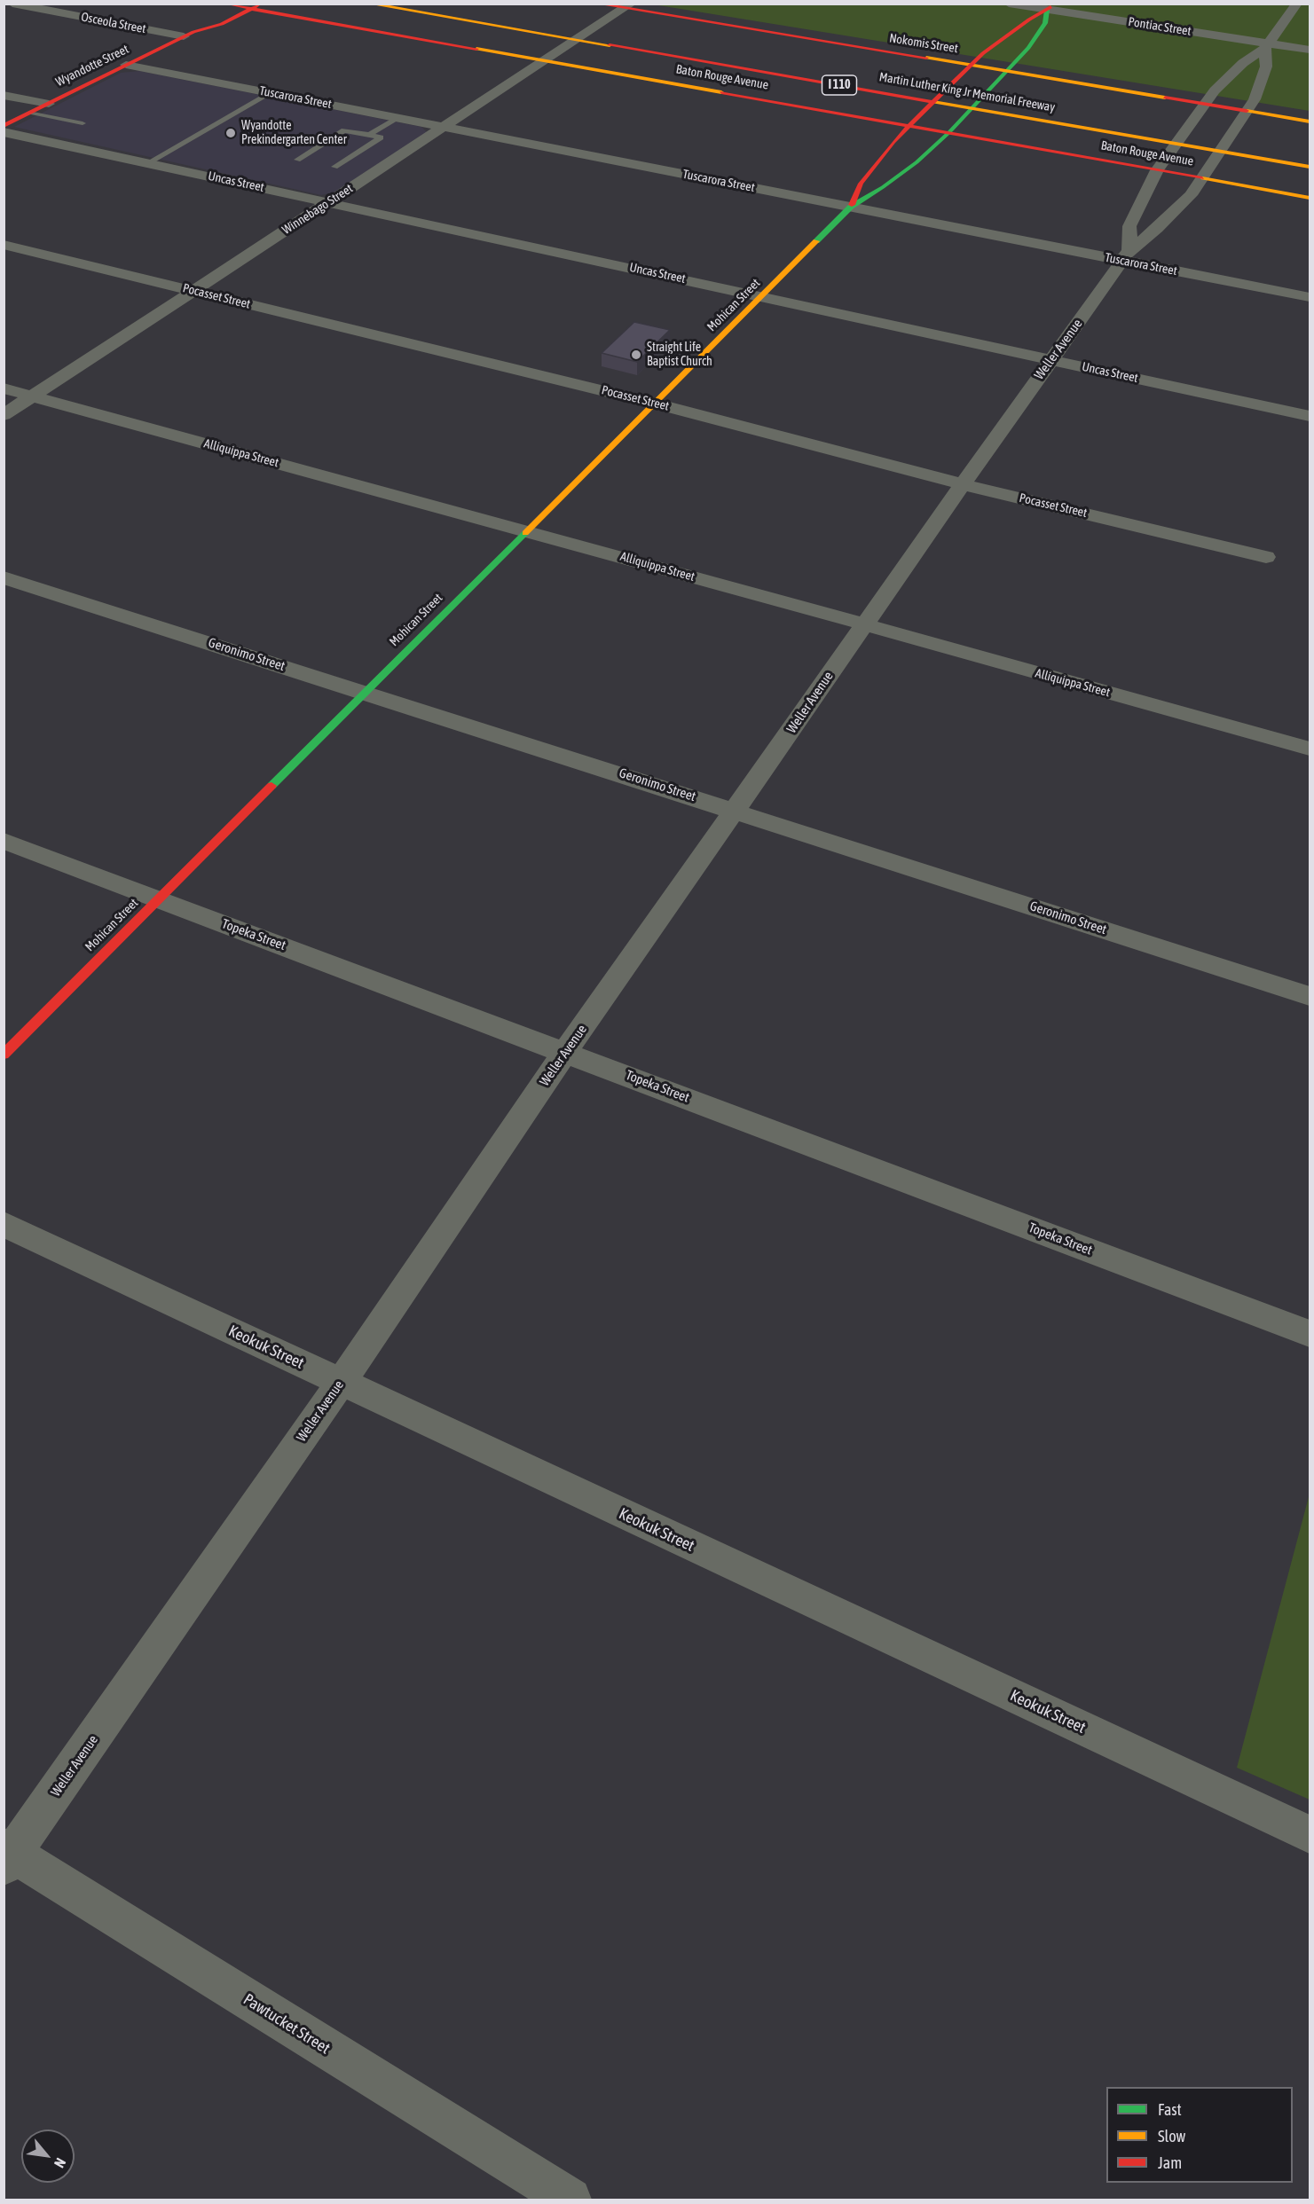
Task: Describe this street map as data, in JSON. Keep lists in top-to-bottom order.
{
  "streets": {
    "main road": [
      "Nokomis Street",
      "Wyandotte Street",
      "Baton Rouge Avenue",
      "I 110",
      "Martin Luther King Jr Memorial Freeway",
      "Mohican Street"
    ],
    "street": [
      "Osceola Street",
      "Pontiac Street",
      "Tuscarora Street",
      "Uncas Street",
      "Winnebago Street",
      "Pocasset Street",
      "Weller Avenue",
      "Alliquippa Street",
      "Geronimo Street",
      "Topeka Street",
      "Keokuk Street",
      "Pawtucket Street"
    ]
  },
  "crossings": [
    ["Osceola Street", "Wyandotte Street"],
    ["Pontiac Street", "Mohican Street"],
    ["Pontiac Street", "Weller Avenue"],
    ["Nokomis Street", "Winnebago Street"],
    ["Nokomis Street", "Mohican Street"],
    ["Nokomis Street", "Weller Avenue"],
    ["Wyandotte Street", "Baton Rouge Avenue"],
    ["Wyandotte Street", "Tuscarora Street"],
    ["Baton Rouge Avenue", "Winnebago Street"],
    ["Baton Rouge Avenue", "Mohican Street"],
    ["Baton Rouge Avenue", "Weller Avenue"],
    ["Tuscarora Street", "Winnebago Street"],
    ["Tuscarora Street", "Mohican Street"],
    ["Tuscarora Street", "Weller Avenue"],
    ["Uncas Street", "Winnebago Street"],
    ["Uncas Street", "Mohican Street"],
    ["Uncas Street", "Weller Avenue"],
    ["Winnebago Street", "Pocasset Street"],
    ["Winnebago Street", "Alliquippa Street"],
    ["Pocasset Street", "Mohican Street"],
    ["Pocasset Street", "Weller Avenue"],
    ["Mohican Street", "Alliquippa Street"],
    ["Mohican Street", "Geronimo Street"],
    ["Mohican Street", "Topeka Street"],
    ["Weller Avenue", "Alliquippa Street"],
    ["Weller Avenue", "Geronimo Street"],
    ["Weller Avenue", "Topeka Street"],
    ["Weller Avenue", "Keokuk Street"],
    ["Weller Avenue", "Pawtucket Street"]
  ],
  "places": ["Wyandotte Prekindergarten Center", "Straight Life Baptist Church"],
  "legend": ["Fast", "Slow", "Jam"],
  "north": "bottom right"
}
